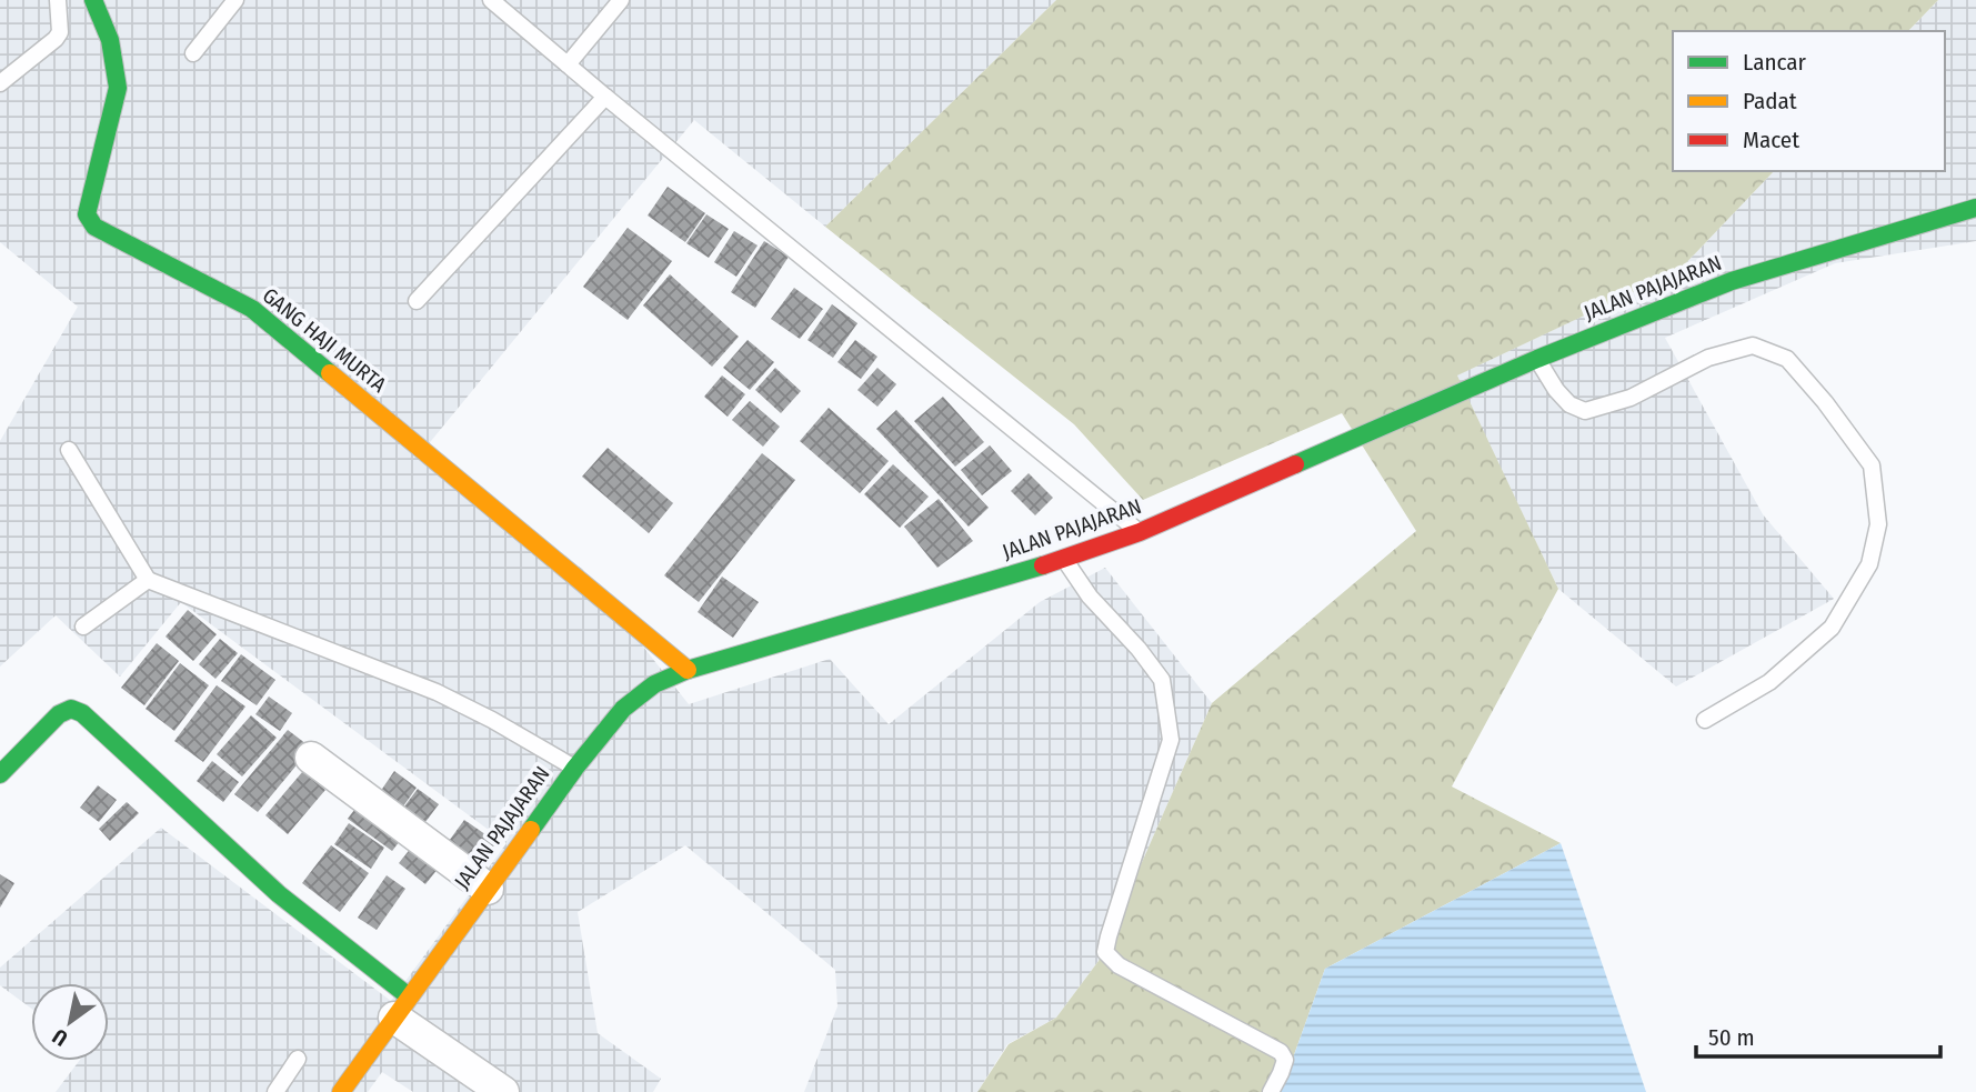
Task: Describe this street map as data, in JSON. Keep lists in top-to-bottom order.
{
  "streets": {
    "main road": ["JALAN PAJAJARAN", "GANG HAJI MURTA"]
  },
  "crossings": [
    ["JALAN PAJAJARAN", "GANG HAJI MURTA"]
  ],
  "legend": ["Lancar", "Padat", "Macet"],
  "scale_bar": "50 m",
  "north": "bottom left"
}
